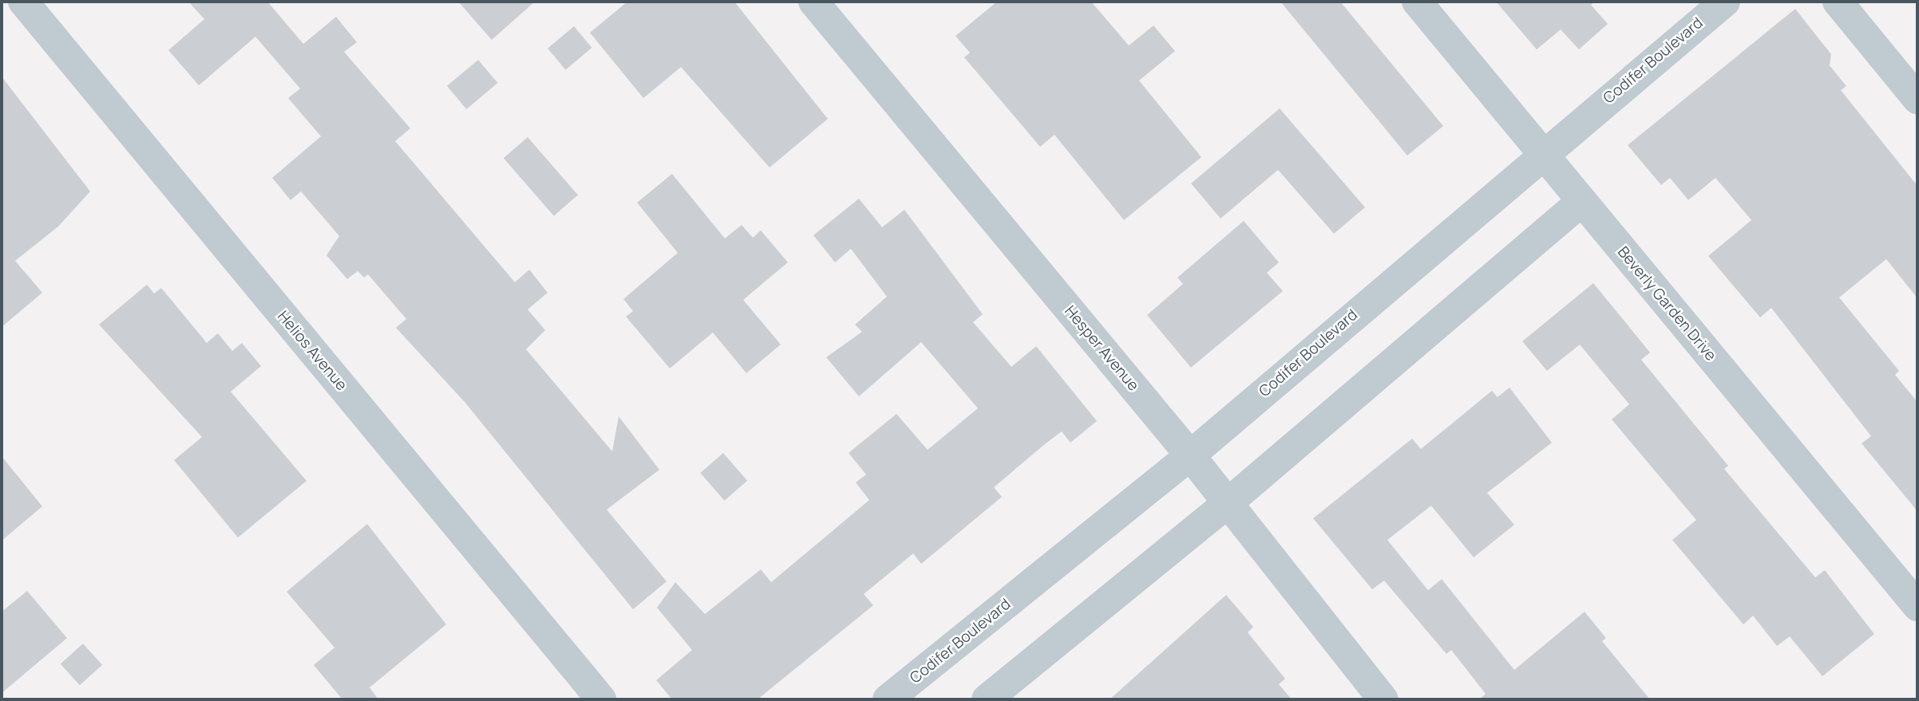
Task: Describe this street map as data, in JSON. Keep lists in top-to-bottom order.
{
  "streets": {
    "street": [
      "Codifer Boulevard",
      "Beverly Garden Drive",
      "Hesper Avenue",
      "Helios Avenue"
    ]
  },
  "crossings": [
    ["Codifer Boulevard", "Beverly Garden Drive"],
    ["Codifer Boulevard", "Hesper Avenue"]
  ]
}
